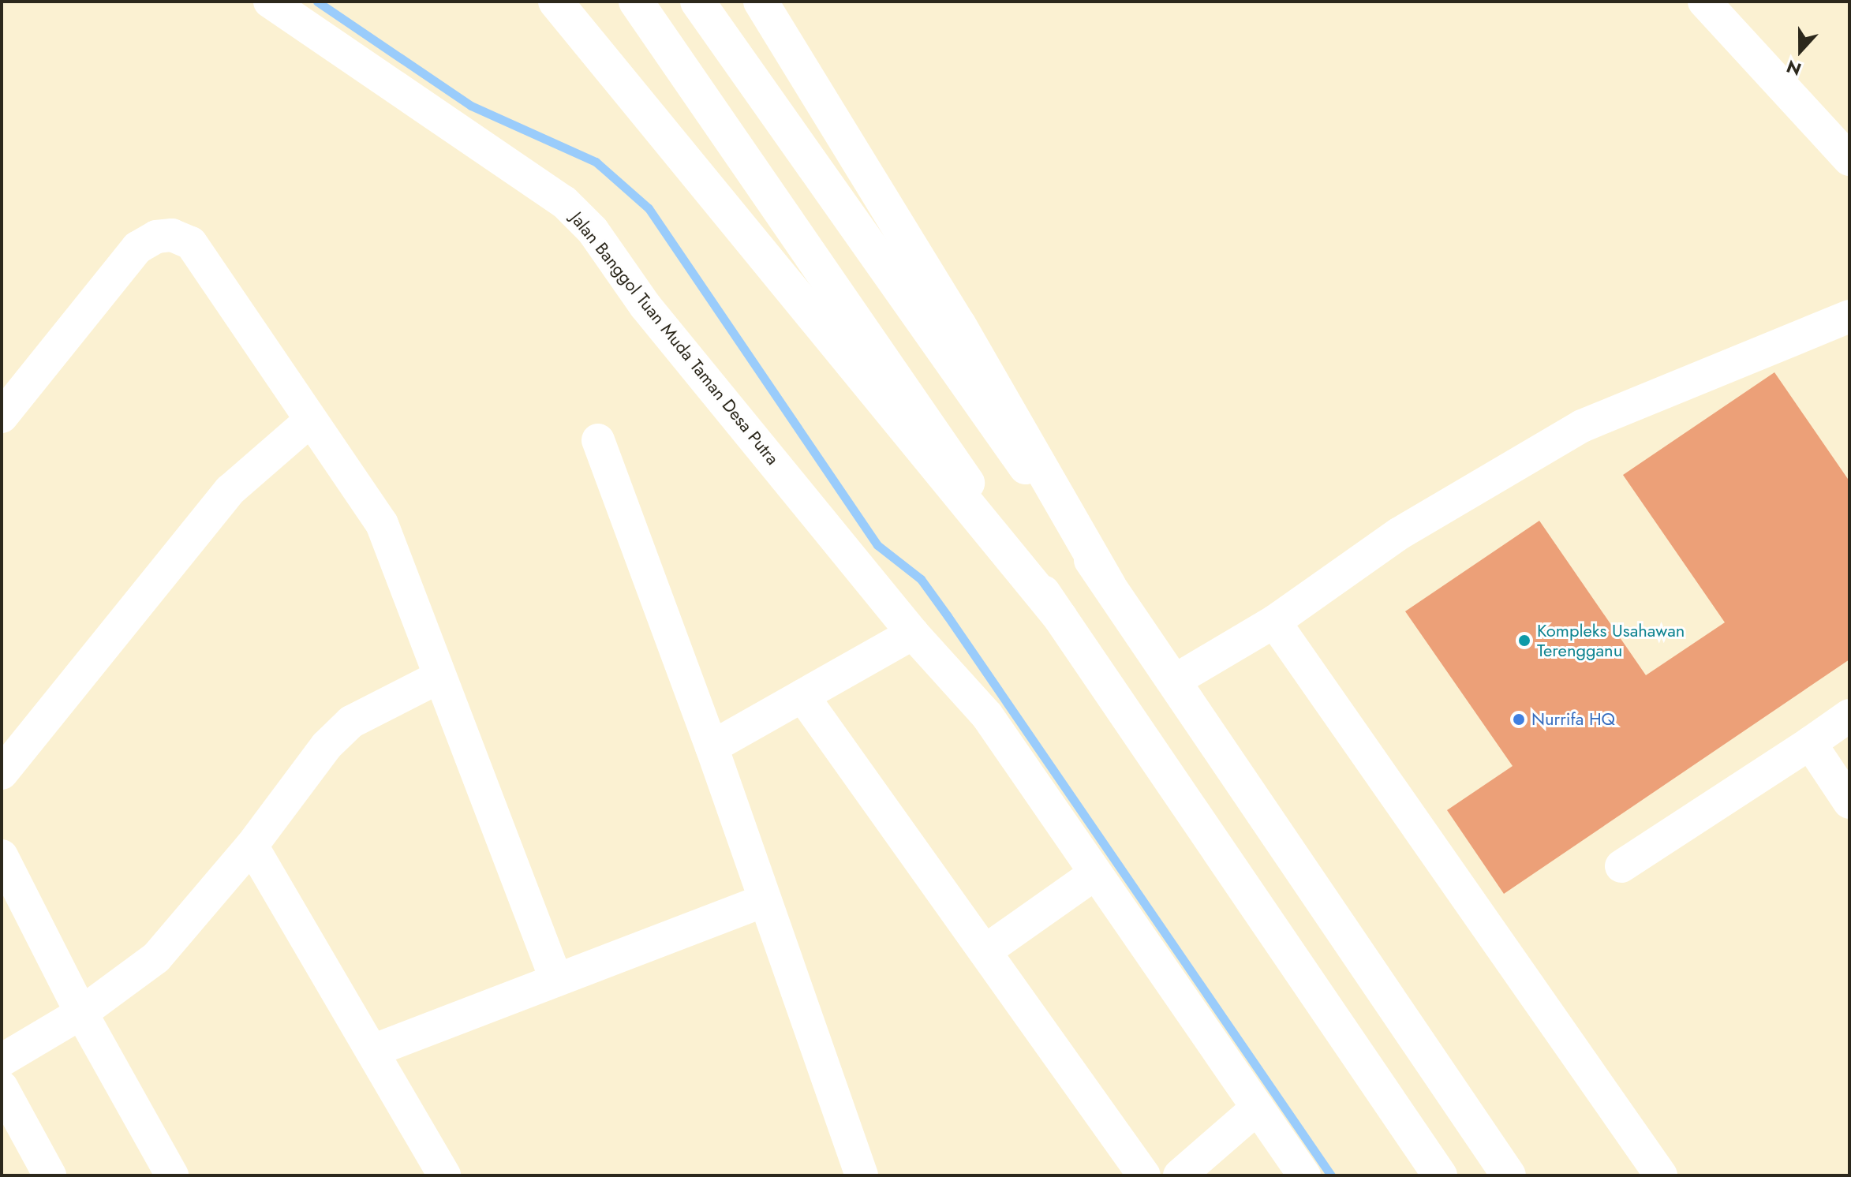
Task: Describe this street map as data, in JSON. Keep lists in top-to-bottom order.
{
  "streets": {
    "street": ["Jalan Banggol Tuan Muda Taman Desa Putra"]
  },
  "places": ["Kompleks Usahawan Terengganu", "Nurrifa HQ"],
  "north": "bottom"
}
